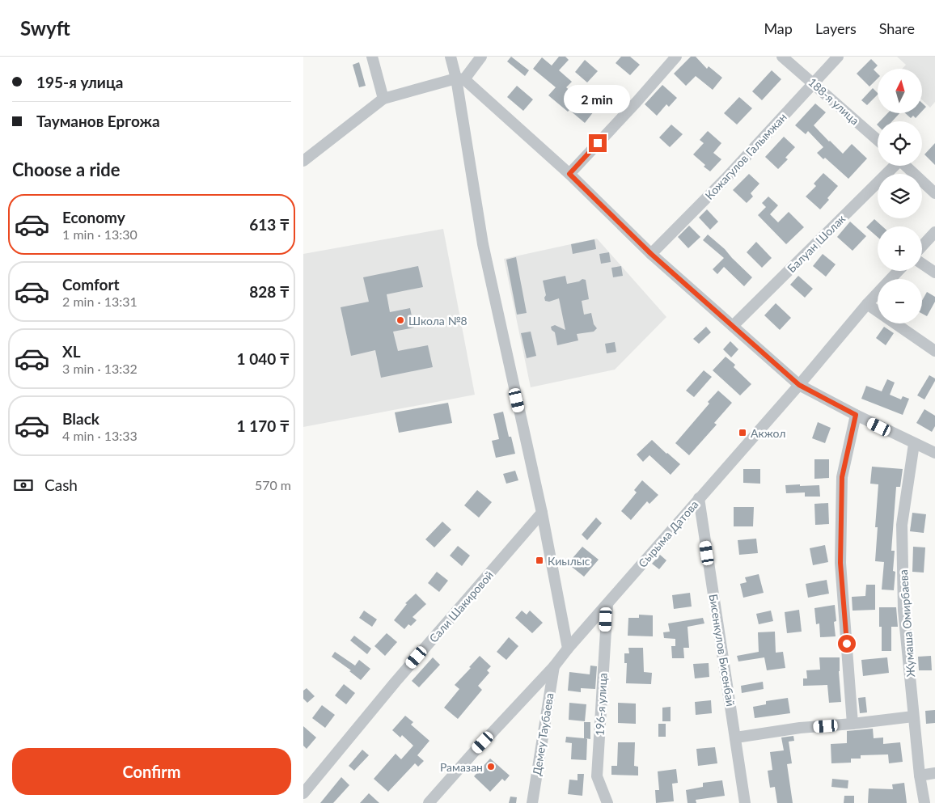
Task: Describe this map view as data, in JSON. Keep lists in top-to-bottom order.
{
  "streets": {
    "street": [
      "188-я улица",
      "Кожагулов Галымжан",
      "Балуан Шолак",
      "Сырыма Датова",
      "Сали Шакировой",
      "Жумаша Омирбаева",
      "Бисенкулов Бисенбай",
      "196-я улица",
      "Демеу Таубаева"
    ]
  },
  "crossings": [
    ["188-я улица", "Кожагулов Галымжан"],
    ["Сырыма Датова", "Бисенкулов Бисенбай"],
    ["Сырыма Датова", "196-я улица"],
    ["Сырыма Датова", "Демеу Таубаева"]
  ],
  "places": {
    "other": ["Школа №8", "Рамазан"],
    "transit": ["Акжол", "Киылыс"]
  },
  "north": "top",
  "page": {
    "header": "Swyft",
    "nav": ["Map", "Layers", "Share"],
    "banner": ["195-я улица", "Тауманов Ергожа"],
    "map_buttons": ["+", "−"],
    "bubble": "2 min",
    "heading": "Choose a ride",
    "list": [
      {
        "name": "Economy",
        "note": "1 min · 13:30",
        "value": "613 ₸"
      },
      {
        "name": "Comfort",
        "note": "2 min · 13:31",
        "value": "828 ₸"
      },
      {
        "name": "XL",
        "note": "3 min · 13:32",
        "value": "1 040 ₸"
      },
      {
        "name": "Black",
        "note": "4 min · 13:33",
        "value": "1 170 ₸"
      }
    ],
    "pay": ["Cash", "570 m"],
    "buttons": "Confirm"
  }
}
